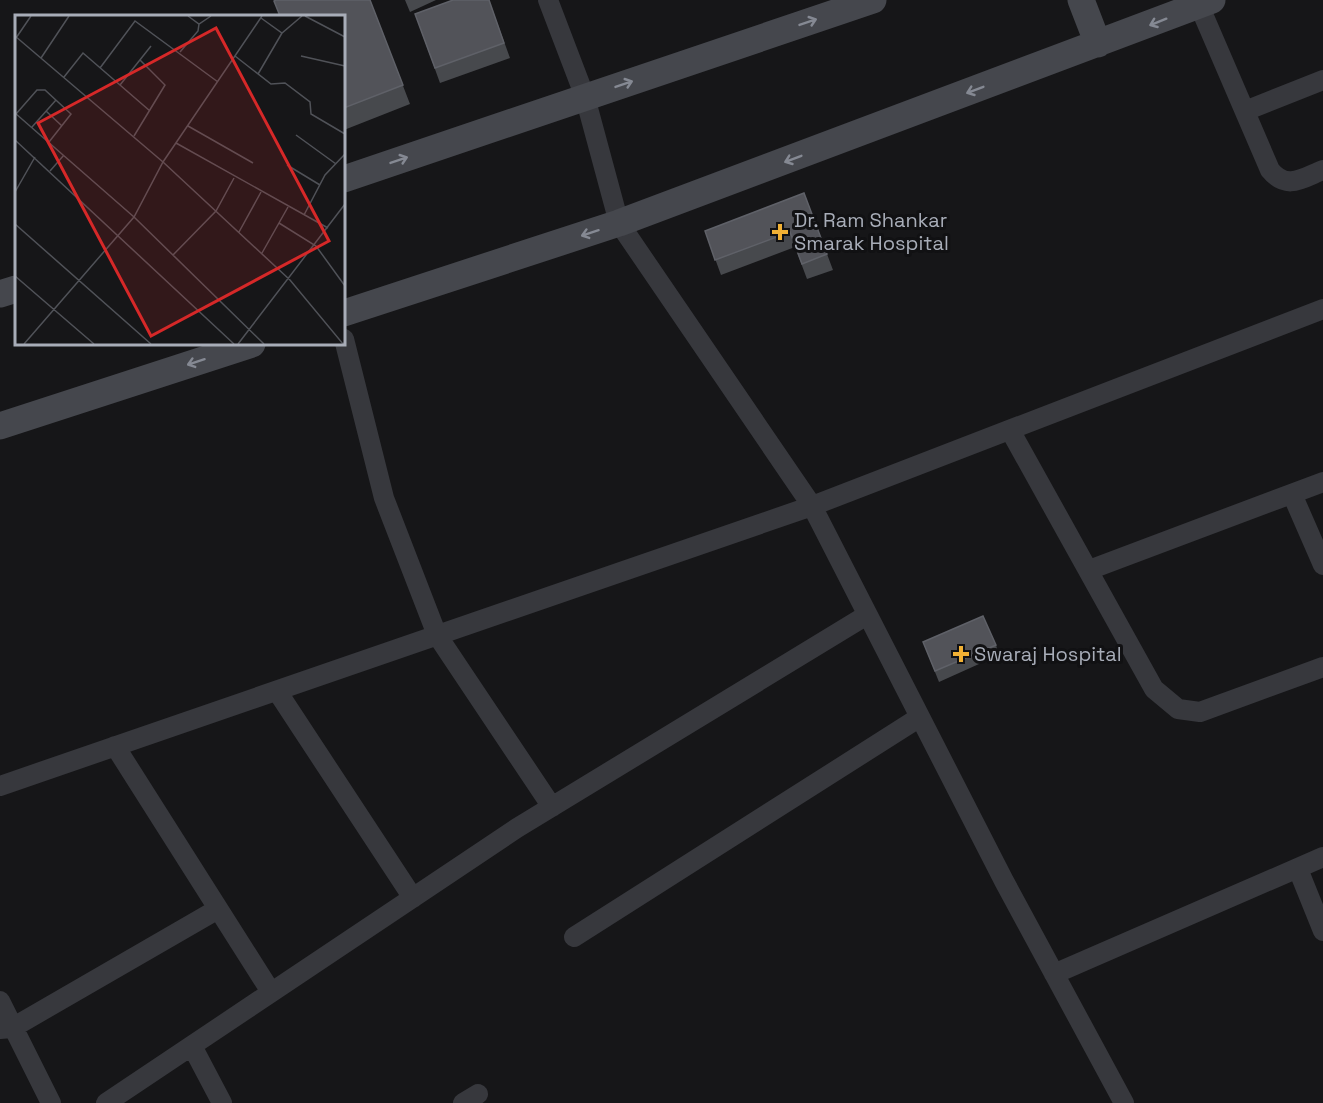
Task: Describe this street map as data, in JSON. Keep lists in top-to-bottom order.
{
  "places": {
    "health": ["Dr. Ram Shankar Smarak Hospital", "Swaraj Hospital"]
  }
}
